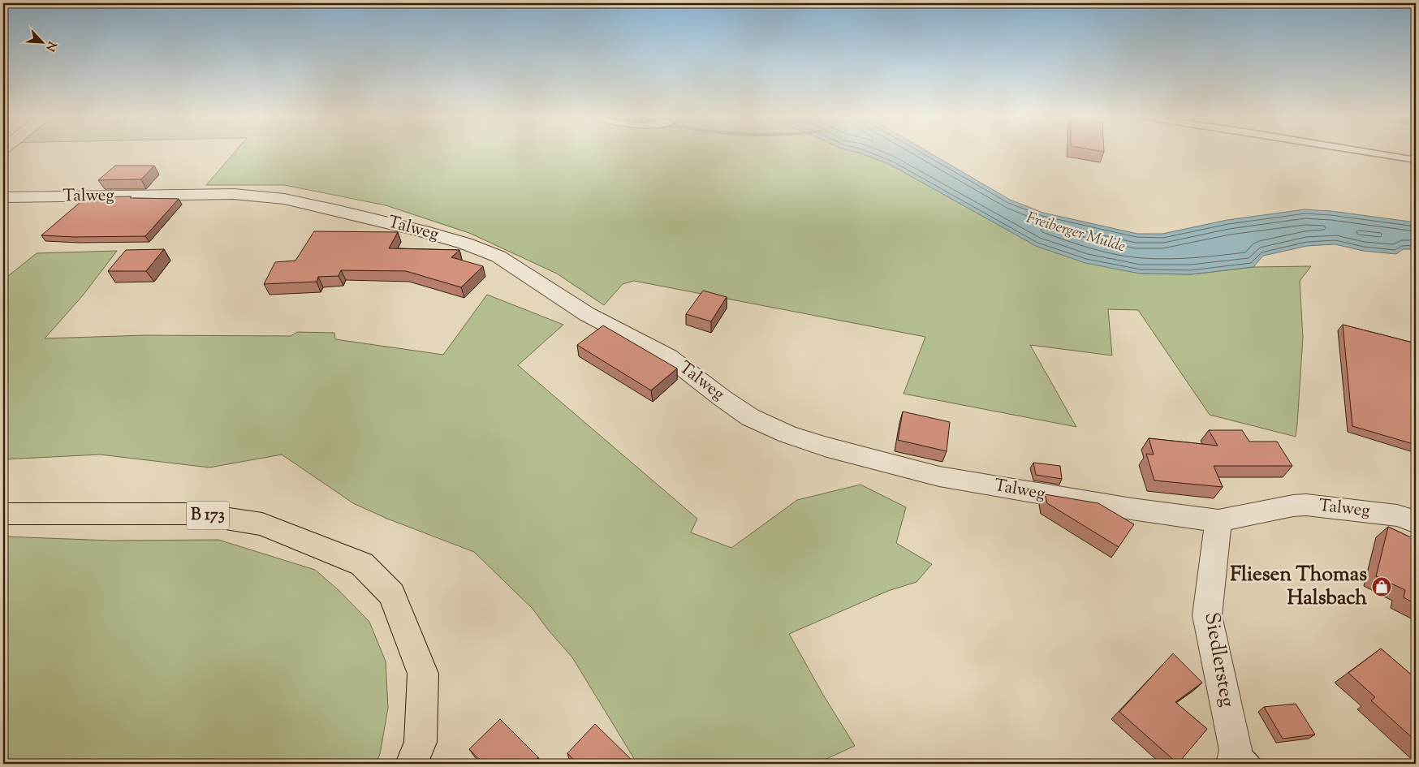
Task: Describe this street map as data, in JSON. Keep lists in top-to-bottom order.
{
  "streets": {
    "main road": ["B 173"],
    "street": ["Talweg", "Siedlersteg"]
  },
  "crossings": [
    ["Talweg", "Siedlersteg"]
  ],
  "water": ["Freiberger Mulde"],
  "places": {
    "shop": ["Fliesen Thomas Halsbach"]
  },
  "north": "bottom right"
}
